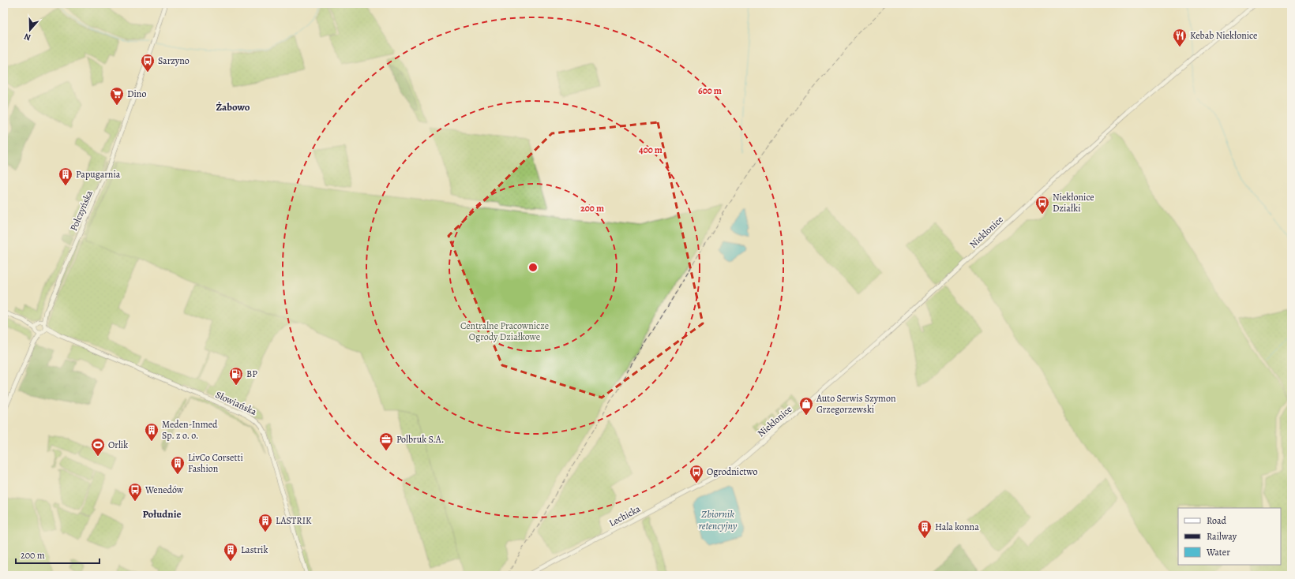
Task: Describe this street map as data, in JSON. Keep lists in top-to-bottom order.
{
  "streets": {
    "street": [
      "Połczyńska",
      "Niekłonice",
      "Słowiańska",
      "Lechicka"
    ]
  },
  "crossings": [
    ["Połczyńska", "Słowiańska"],
    ["Niekłonice", "Lechicka"]
  ],
  "districts": ["Żabowo", "Południe"],
  "water": ["Zbiornik retencyjny"],
  "parks": ["Centralne Pracownicze Ogrody Działkowe"],
  "places": {
    "restaurant": ["Kebab Niekłonice"],
    "bus stop": [
      "Sarzyno",
      "Niekłonice Działki",
      "Ogrodnictwo",
      "Wenedów"
    ],
    "supermarket": ["Dino"],
    "building": [
      "Papugarnia",
      "Meden-Inmed Sp. z o. o.",
      "LivCo Corsetti Fashion",
      "LASTRIK",
      "Hala konna",
      "Lastrik"
    ],
    "fuel station": ["BP"],
    "shop": ["Auto Serwis Szymon Grzegorzewski"],
    "office": ["Polbruk S.A."],
    "sports": ["Orlik"]
  },
  "legend": ["Road", "Railway", "Water"],
  "scale_bar": "200 m",
  "north": "bottom",
  "rings": ["600 m", "400 m", "200 m"]
}
